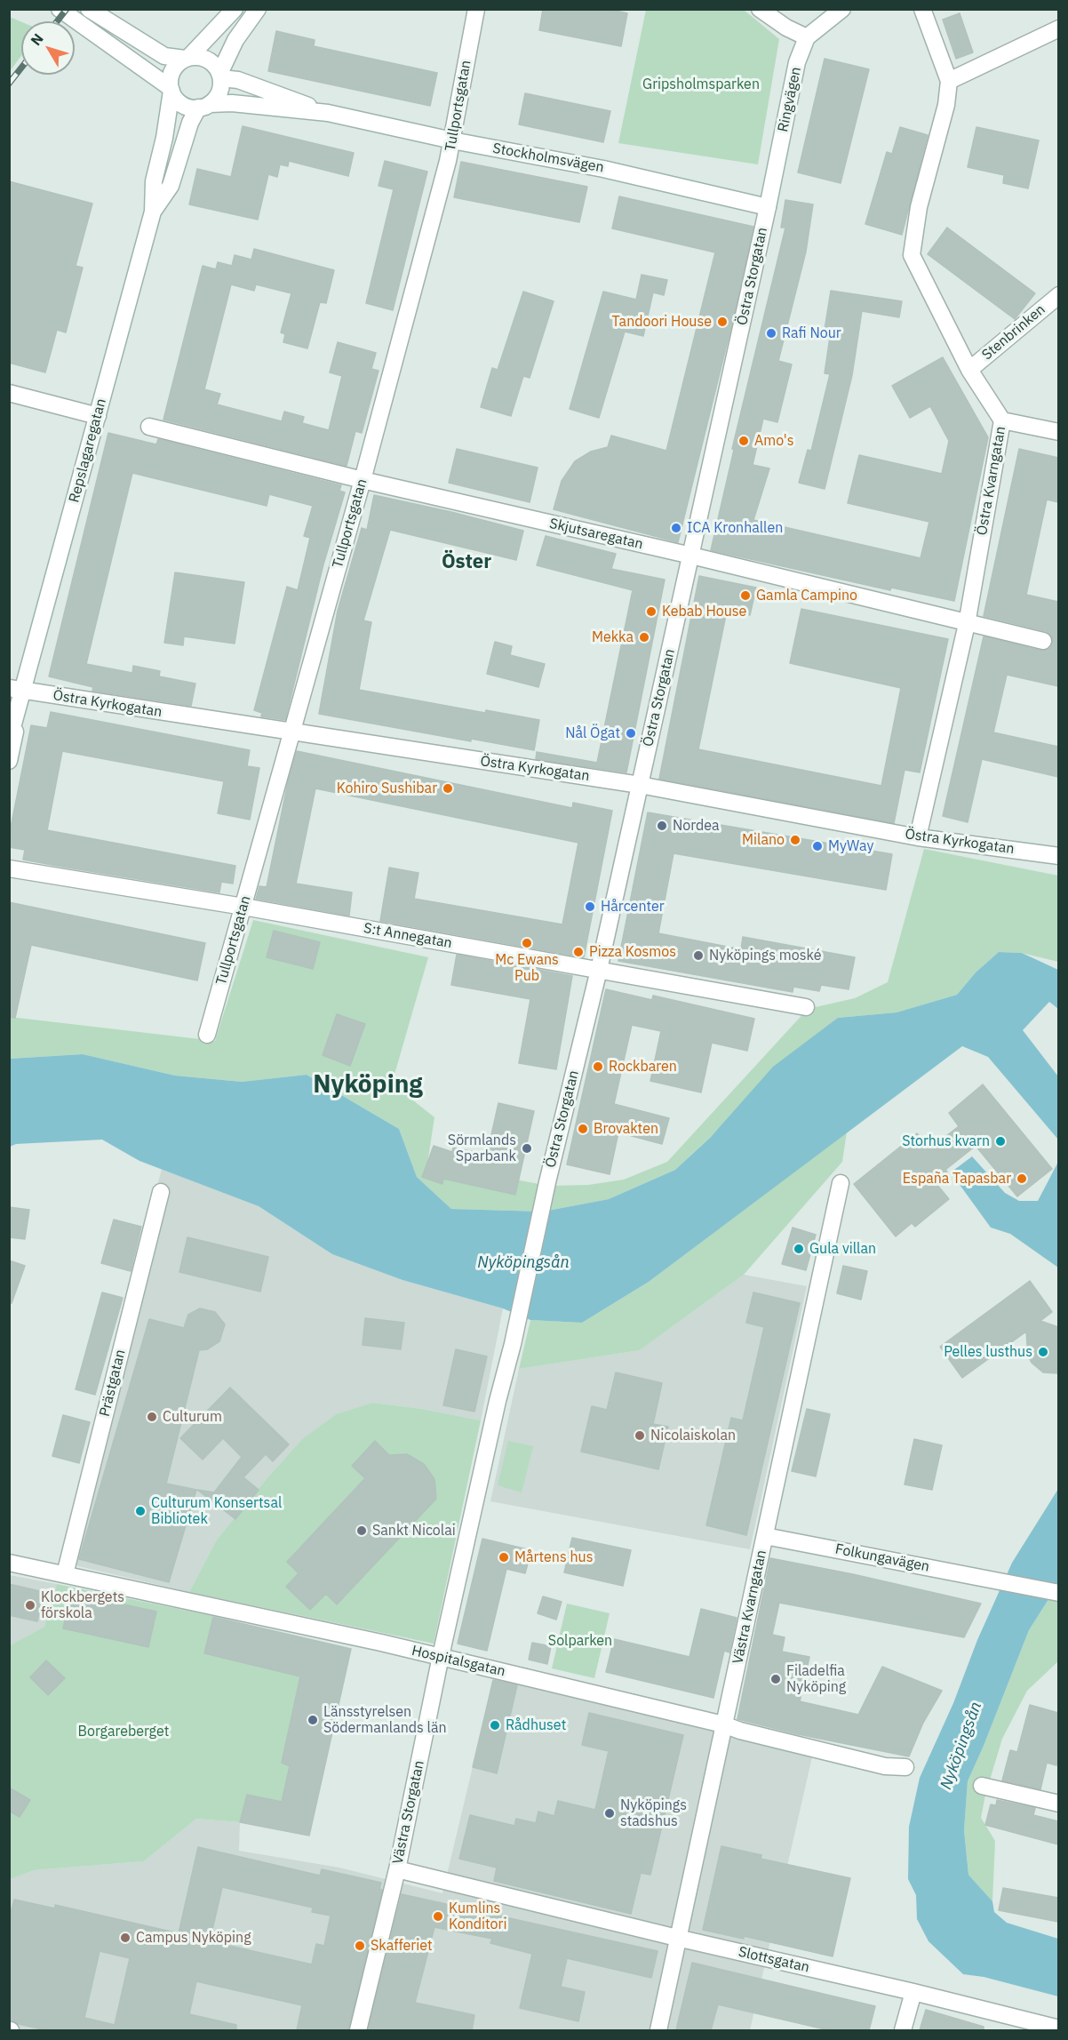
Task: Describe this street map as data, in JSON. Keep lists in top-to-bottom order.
{
  "streets": {
    "street": [
      "Ringvägen",
      "Tullportsgatan",
      "Stockholmsvägen",
      "Östra Storgatan",
      "Stenbrinken",
      "Repslagaregatan",
      "Östra Kvarngatan",
      "Skjutsaregatan",
      "Östra Kyrkogatan",
      "S:t Annegatan",
      "Prästgatan",
      "Folkungavägen",
      "Västra Kvarngatan",
      "Hospitalsgatan",
      "Västra Storgatan",
      "Slottsgatan"
    ]
  },
  "crossings": [
    ["Ringvägen", "Stockholmsvägen"],
    ["Ringvägen", "Östra Storgatan"],
    ["Tullportsgatan", "Stockholmsvägen"],
    ["Tullportsgatan", "Skjutsaregatan"],
    ["Tullportsgatan", "Östra Kyrkogatan"],
    ["Tullportsgatan", "S:t Annegatan"],
    ["Stockholmsvägen", "Östra Storgatan"],
    ["Stockholmsvägen", "Repslagaregatan"],
    ["Östra Storgatan", "Skjutsaregatan"],
    ["Östra Storgatan", "Östra Kyrkogatan"],
    ["Östra Storgatan", "S:t Annegatan"],
    ["Östra Storgatan", "Västra Storgatan"],
    ["Stenbrinken", "Östra Kvarngatan"],
    ["Repslagaregatan", "Östra Kyrkogatan"],
    ["Östra Kvarngatan", "Skjutsaregatan"],
    ["Östra Kvarngatan", "Östra Kyrkogatan"],
    ["Prästgatan", "Hospitalsgatan"],
    ["Folkungavägen", "Västra Kvarngatan"],
    ["Västra Kvarngatan", "Hospitalsgatan"],
    ["Västra Kvarngatan", "Slottsgatan"],
    ["Hospitalsgatan", "Västra Storgatan"],
    ["Västra Storgatan", "Slottsgatan"]
  ],
  "districts": ["Öster", "Nyköping"],
  "water": ["Nyköpingsån"],
  "parks": ["Gripsholmsparken", "Solparken", "Borgareberget"],
  "places": [
    "Tandoori House",
    "Rafi Nour",
    "Amo's",
    "ICA Kronhallen",
    "Gamla Campino",
    "Kebab House",
    "Mekka",
    "Nål Ögat",
    "Kohiro Sushibar",
    "Nordea",
    "Milano",
    "MyWay",
    "Hårcenter",
    "Mc Ewans Pub",
    "Pizza Kosmos",
    "Nyköpings moské",
    "Rockbaren",
    "Brovakten",
    "Storhus kvarn",
    "Sörmlands Sparbank",
    "España Tapasbar",
    "Gula villan",
    "Pelles lusthus",
    "Culturum",
    "Nicolaiskolan",
    "Culturum Konsertsal Bibliotek",
    "Sankt Nicolai",
    "Mårtens hus",
    "Klockbergets förskola",
    "Filadelfia Nyköping",
    "Länsstyrelsen Södermanlands län",
    "Rådhuset",
    "Nyköpings stadshus",
    "Kumlins Konditori",
    "Campus Nyköping",
    "Skafferiet"
  ],
  "north": "top left"
}
